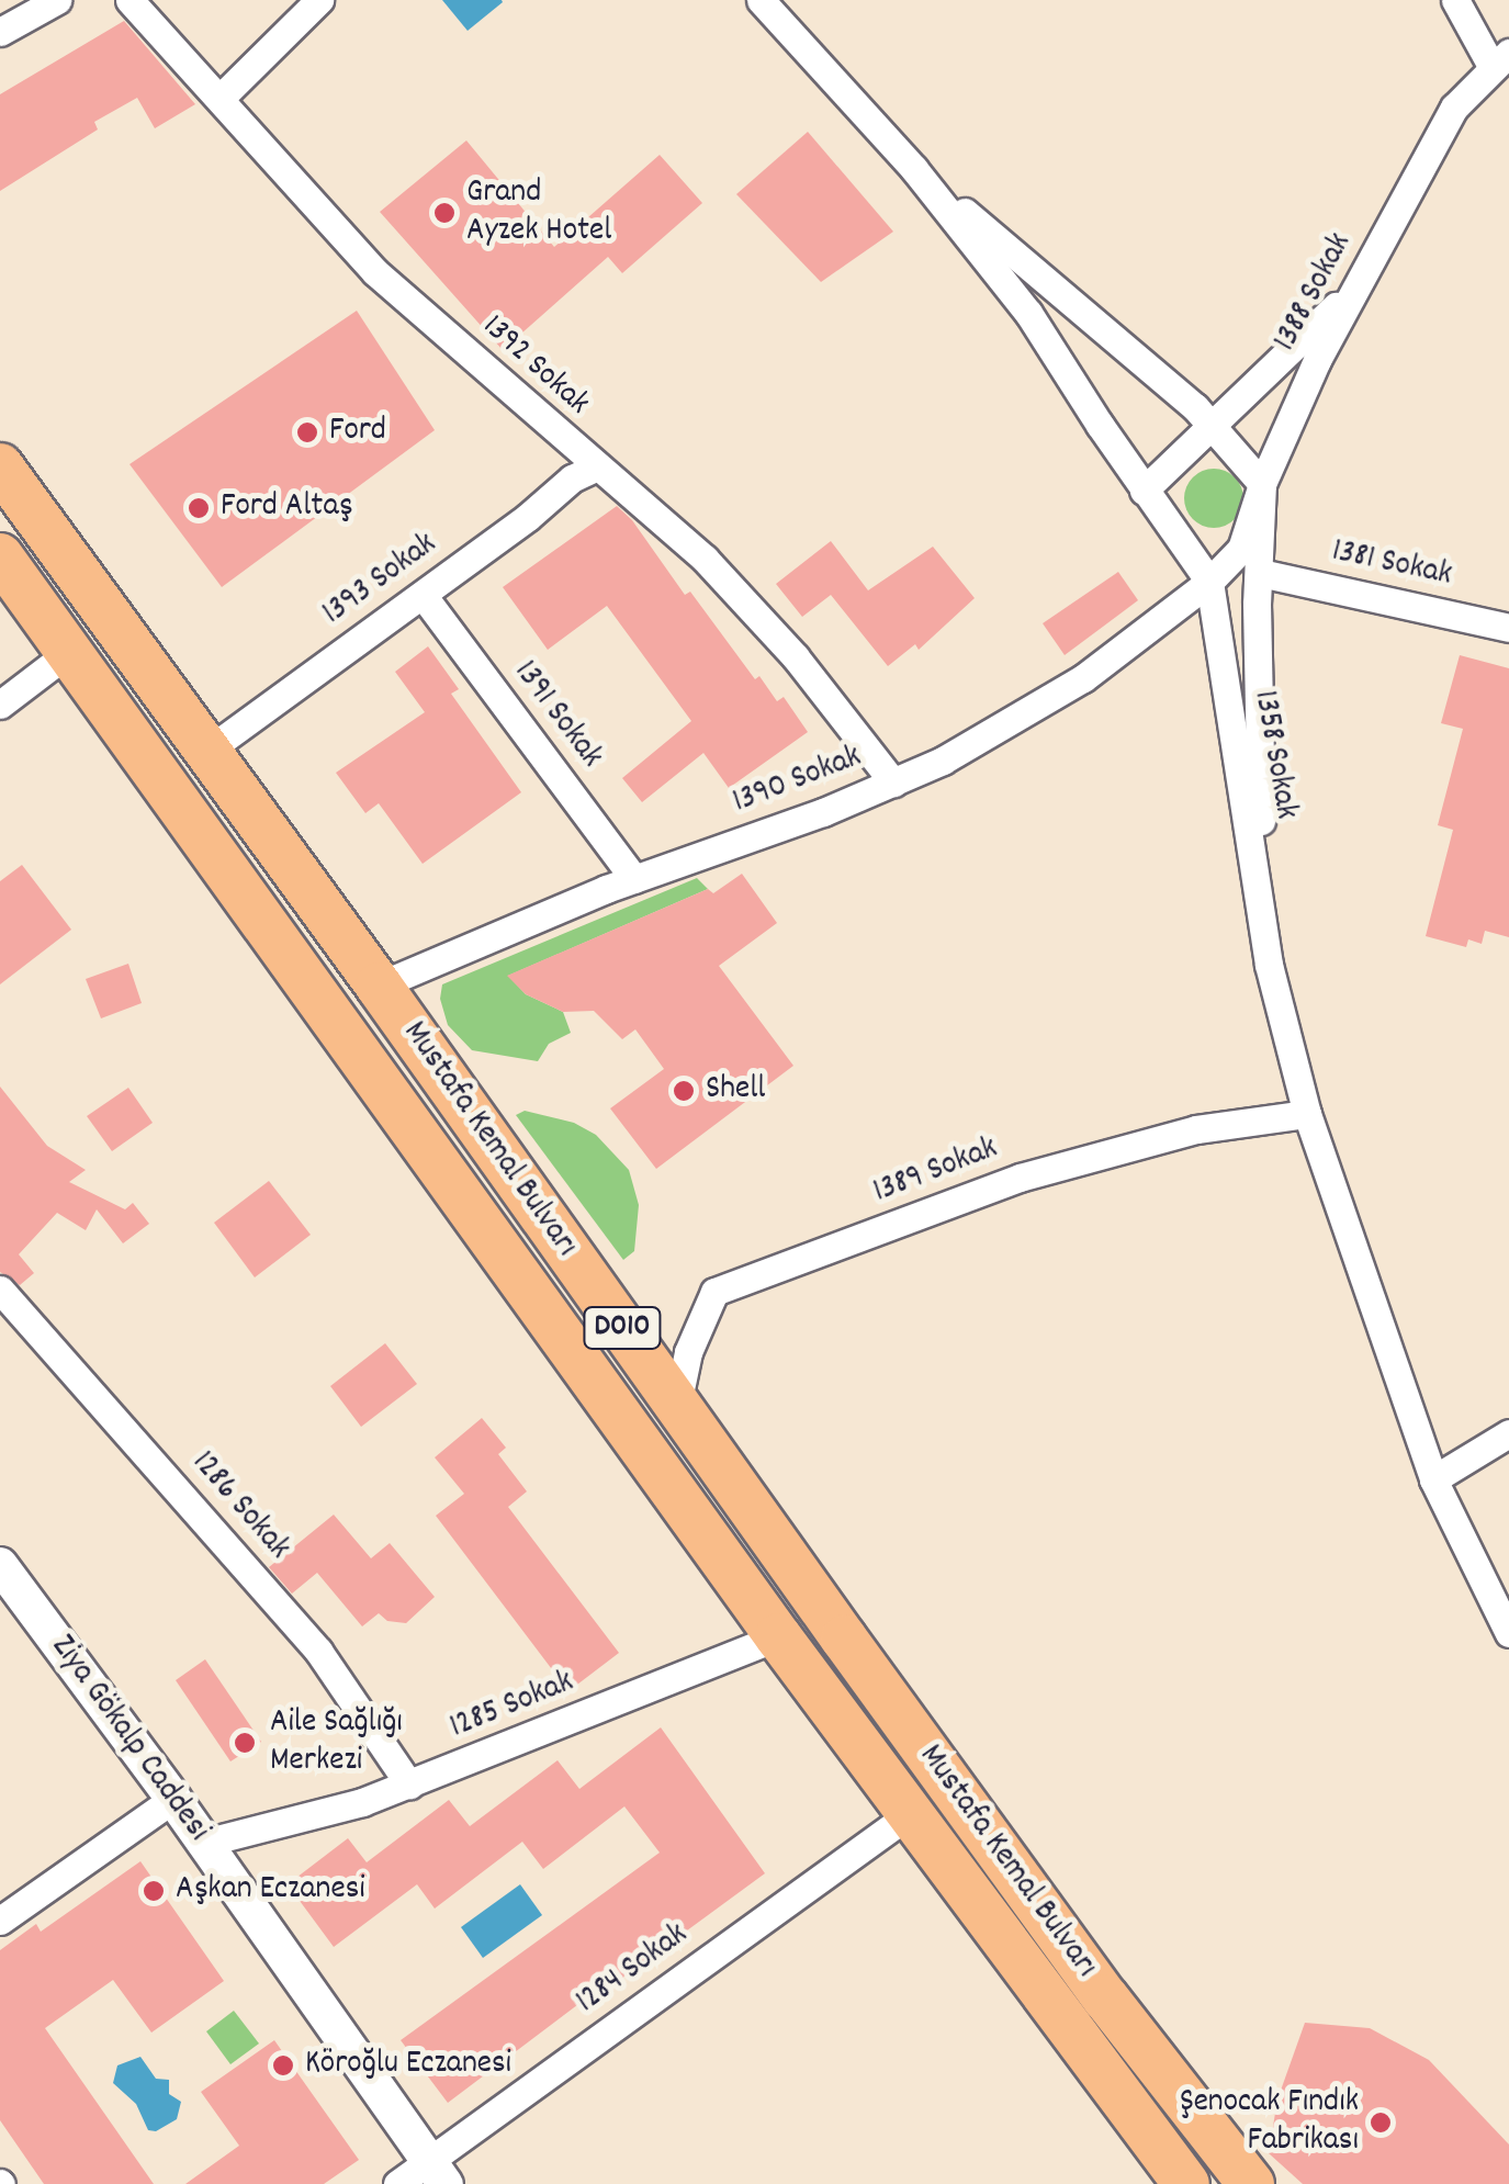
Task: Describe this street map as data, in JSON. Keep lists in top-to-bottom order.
{
  "streets": {
    "highway": ["Mustafa Kemal Bulvarı", "D010"],
    "street": [
      "1388 Sokak",
      "1392 Sokak",
      "1381 Sokak",
      "1393 Sokak",
      "1391 Sokak",
      "1358 Sokak",
      "1390 Sokak",
      "1389 Sokak",
      "1286 Sokak",
      "1285 Sokak",
      "Ziya Gökalp Caddesi",
      "1284 Sokak"
    ]
  },
  "crossings": [
    ["1388 Sokak", "1358 Sokak"],
    ["1388 Sokak", "1390 Sokak"],
    ["1392 Sokak", "1393 Sokak"],
    ["1392 Sokak", "1390 Sokak"],
    ["1393 Sokak", "1391 Sokak"],
    ["1393 Sokak", "Mustafa Kemal Bulvarı"],
    ["1391 Sokak", "1390 Sokak"],
    ["1358 Sokak", "1390 Sokak"],
    ["1358 Sokak", "1389 Sokak"],
    ["1390 Sokak", "Mustafa Kemal Bulvarı"],
    ["Mustafa Kemal Bulvarı", "1389 Sokak"],
    ["Mustafa Kemal Bulvarı", "1285 Sokak"],
    ["Mustafa Kemal Bulvarı", "1284 Sokak"],
    ["1286 Sokak", "1285 Sokak"],
    ["1285 Sokak", "Ziya Gökalp Caddesi"],
    ["Ziya Gökalp Caddesi", "1284 Sokak"]
  ],
  "places": [
    "Grand Ayzek Hotel",
    "Ford",
    "Ford Altaş",
    "Shell",
    "Aile Sağlığı Merkezi",
    "Aşkan Eczanesi",
    "Köroğlu Eczanesi",
    "Şenocak Fındık Fabrikası"
  ]
}
